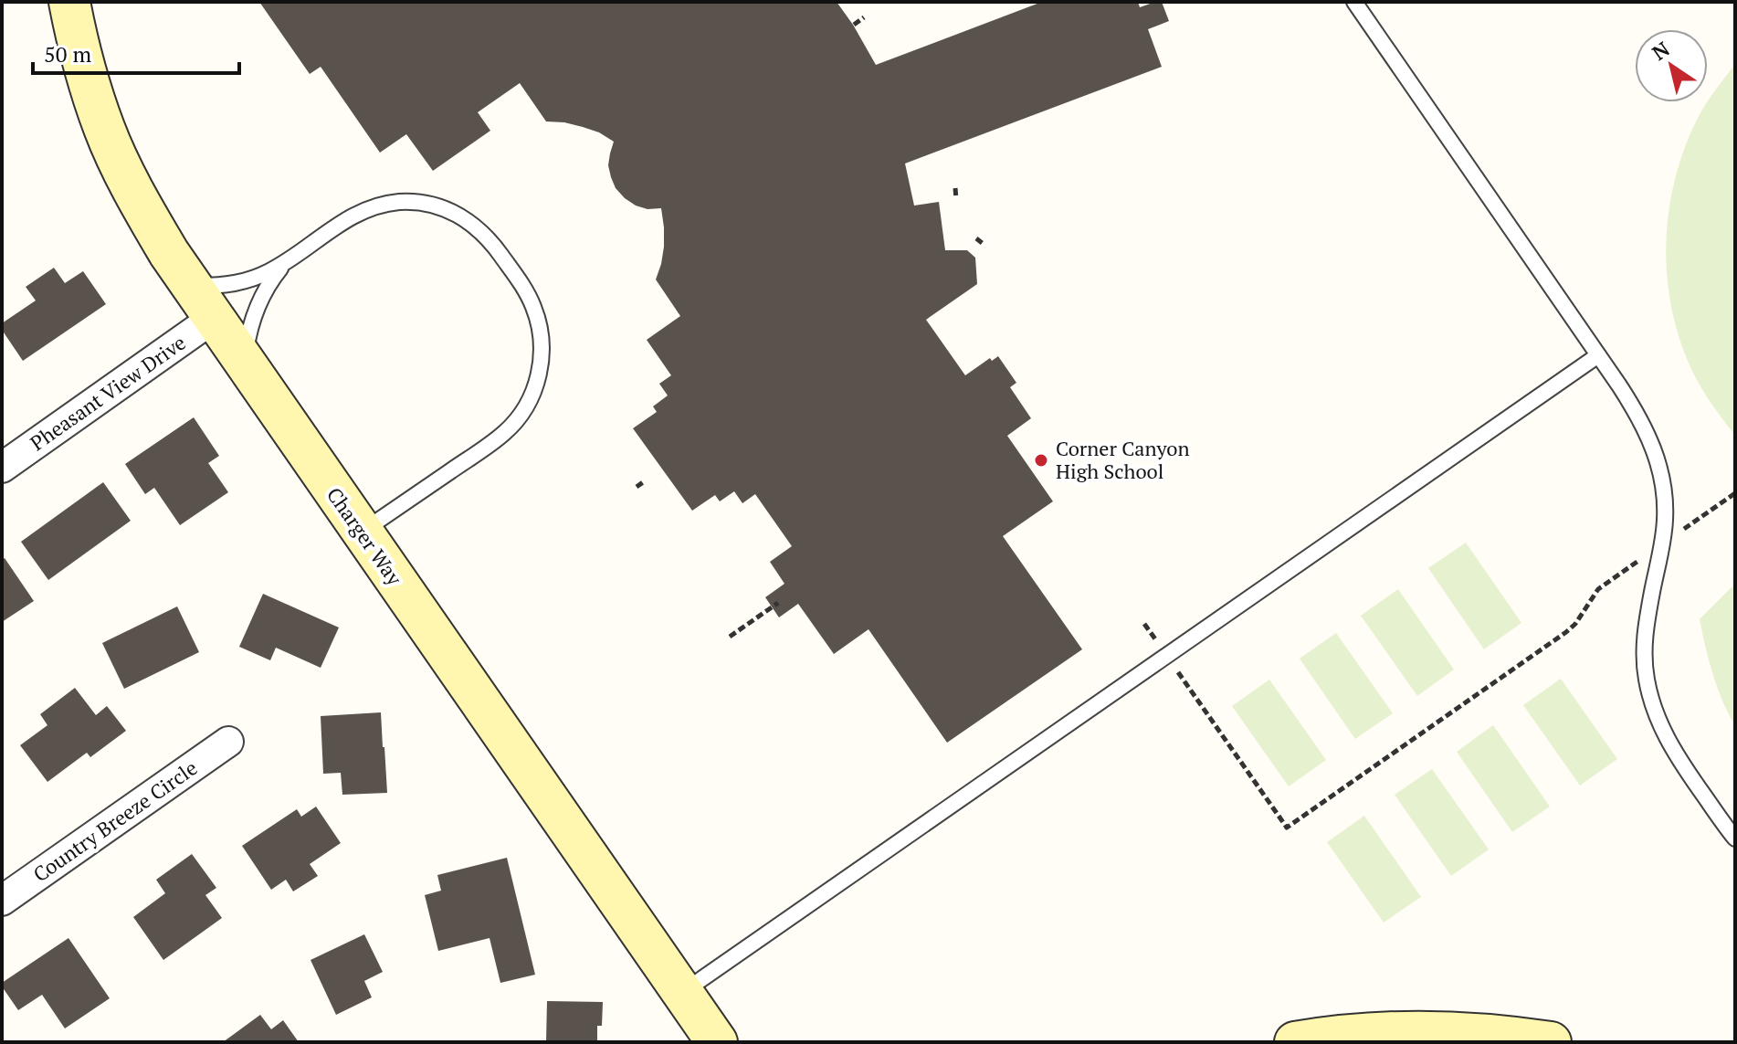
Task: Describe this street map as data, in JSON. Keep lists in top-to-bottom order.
{
  "streets": {
    "street": ["Pheasant View Drive", "Charger Way", "Country Breeze Circle"]
  },
  "crossings": [
    ["Pheasant View Drive", "Charger Way"]
  ],
  "places": ["Corner Canyon High School"],
  "scale_bar": "50 m",
  "north": "top left"
}
